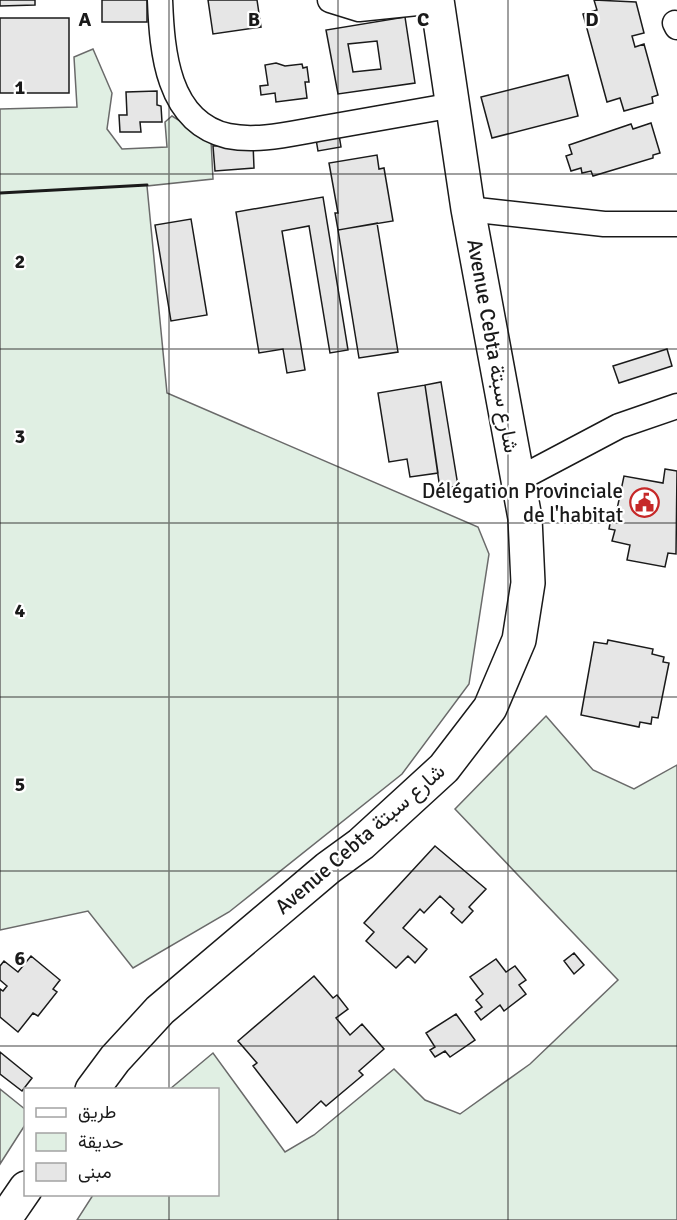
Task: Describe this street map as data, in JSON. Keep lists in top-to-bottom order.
{
  "streets": {
    "street": ["Avenue Cebta شارع سبتة"]
  },
  "places": {
    "public building": ["Délégation Provinciale de l'habitat"]
  },
  "legend": ["طريق", "حديقة", "مبنى"],
  "grid": {
    "columns": [
      "A",
      "B",
      "C",
      "D"
    ],
    "rows": [
      "1",
      "2",
      "3",
      "4",
      "5",
      "6"
    ]
  }
}
